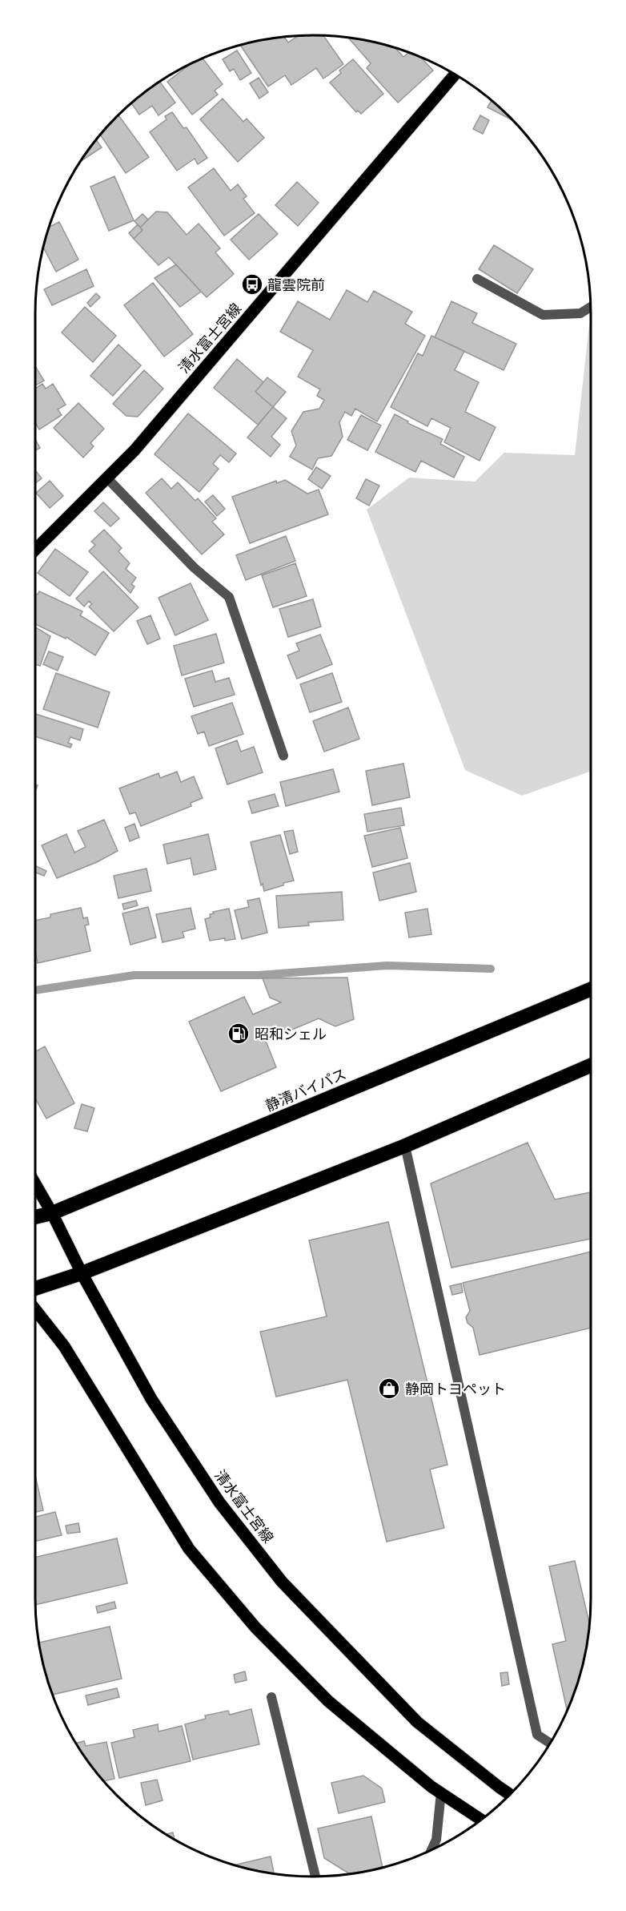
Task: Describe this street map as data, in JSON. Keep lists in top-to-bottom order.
{
  "streets": {
    "highway": ["静清バイパス"],
    "main road": ["清水富士宮線"]
  },
  "crossings": [
    ["清水富士宮線", "静清バイパス"]
  ],
  "places": {
    "bus stop": ["龍雲院前"],
    "fuel station": ["昭和シェル"],
    "shop": ["静岡トヨペット"]
  }
}
